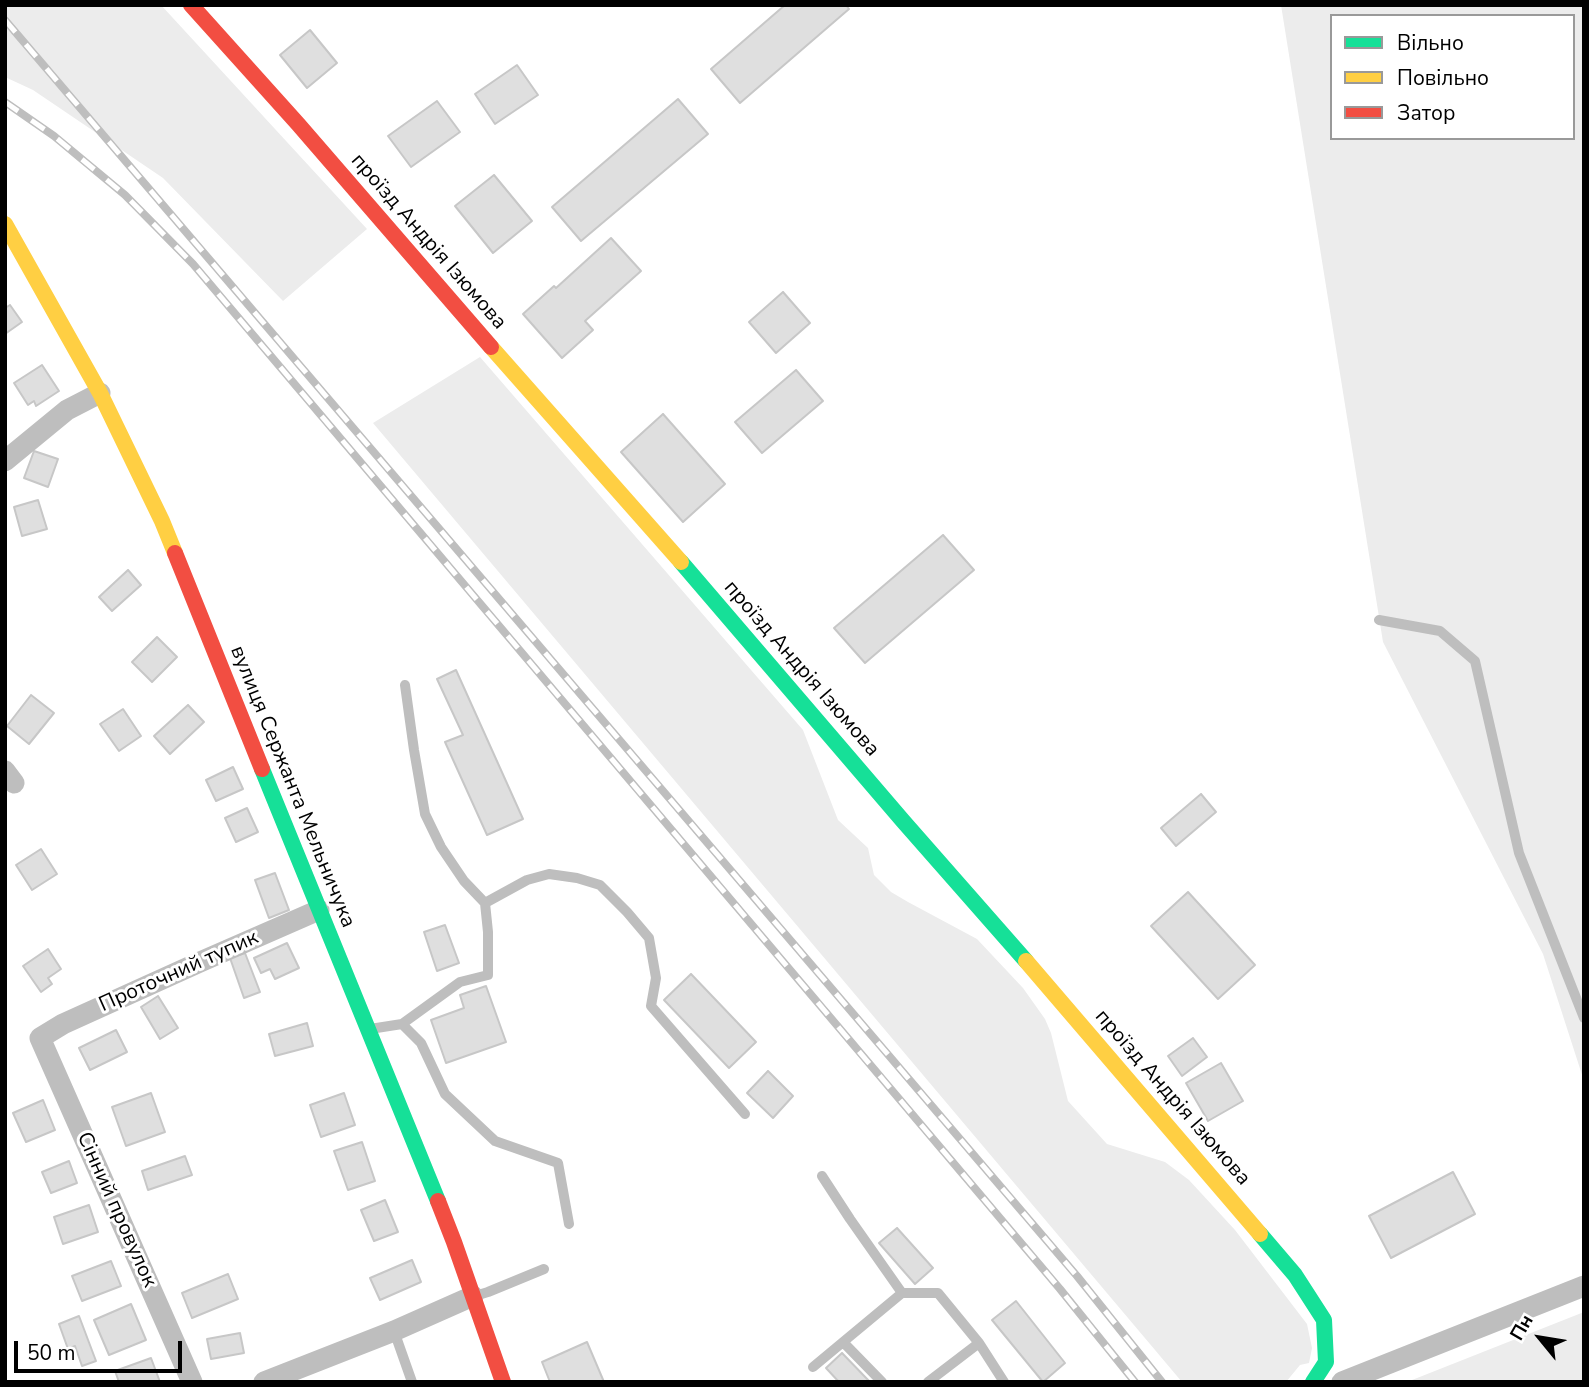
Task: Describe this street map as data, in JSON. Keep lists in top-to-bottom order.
{
  "streets": {
    "street": [
      "проїзд Андрія Ізюмова",
      "вулиця Сержанта Мельничука",
      "Проточний тупик",
      "Сінний провулок"
    ]
  },
  "crossings": [
    ["вулиця Сержанта Мельничука", "Проточний тупик"],
    ["Проточний тупик", "Сінний провулок"]
  ],
  "legend": ["Вільно", "Повільно", "Затор"],
  "scale_bar": "50 m",
  "north": "top left"
}
